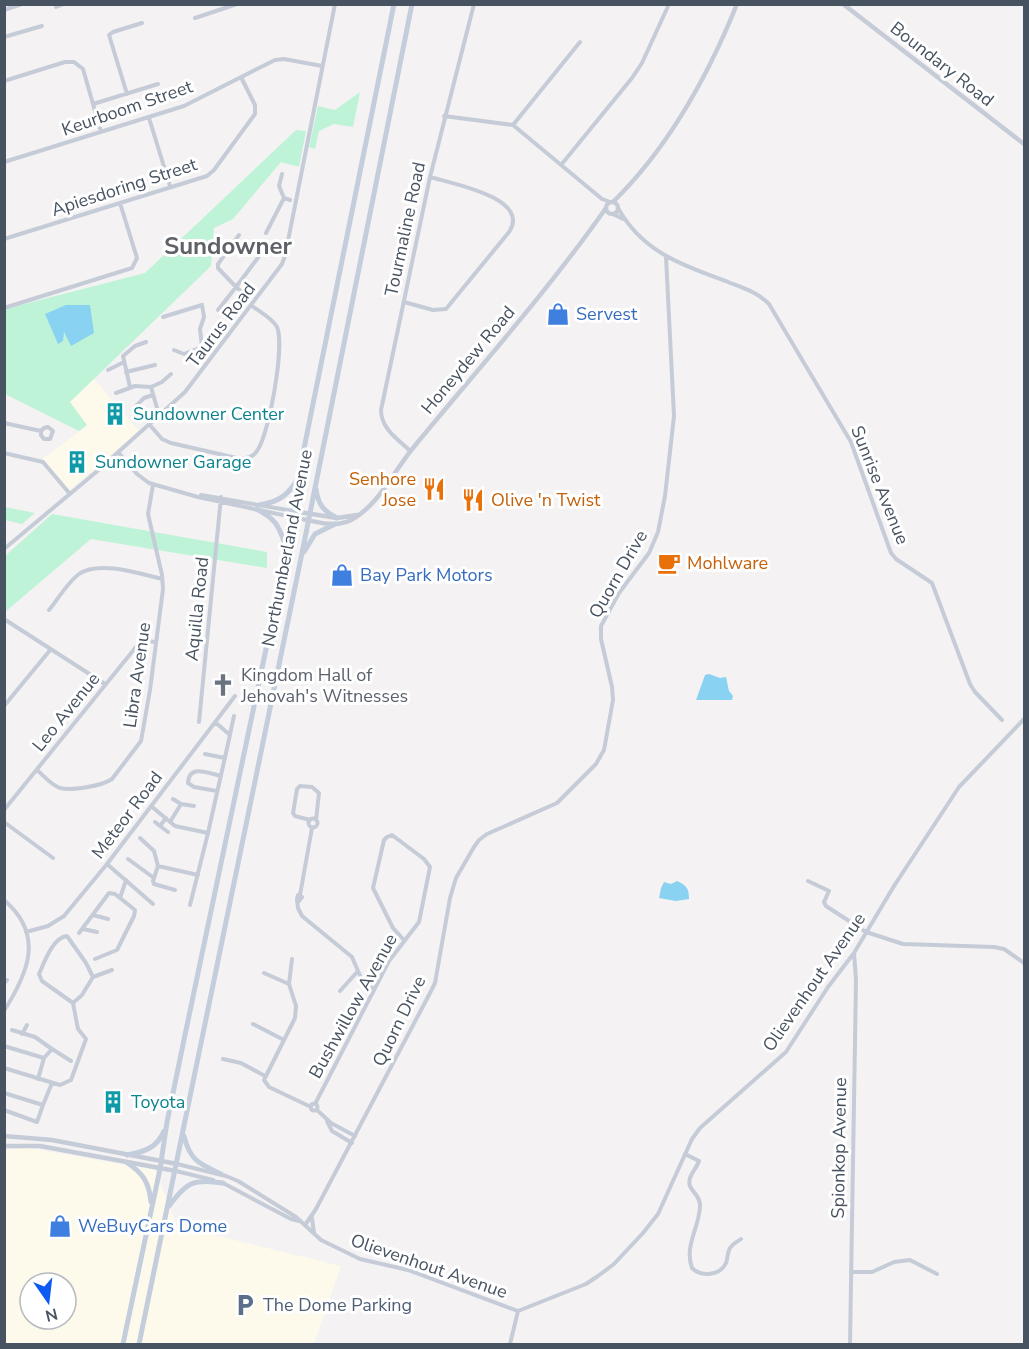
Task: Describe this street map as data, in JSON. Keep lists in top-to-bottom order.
{
  "streets": {
    "main road": ["Northumberland Avenue"],
    "street": [
      "Boundary Road",
      "Keurboom Street",
      "Apiesdoring Street",
      "Tourmaline Road",
      "Taurus Road",
      "Honeydew Road",
      "Sunrise Avenue",
      "Quorn Drive",
      "Aquilla Road",
      "Libra Avenue",
      "Leo Avenue",
      "Meteor Road",
      "Olievenhout Avenue",
      "Bushwillow Avenue",
      "Spionkop Avenue"
    ]
  },
  "crossings": [
    ["Keurboom Street", "Apiesdoring Street"],
    ["Keurboom Street", "Taurus Road"],
    ["Tourmaline Road", "Honeydew Road"],
    ["Honeydew Road", "Sunrise Avenue"],
    ["Sunrise Avenue", "Quorn Drive"],
    ["Northumberland Avenue", "Olievenhout Avenue"],
    ["Quorn Drive", "Olievenhout Avenue"],
    ["Libra Avenue", "Leo Avenue"],
    ["Olievenhout Avenue", "Spionkop Avenue"]
  ],
  "districts": ["Sundowner"],
  "places": {
    "shop": ["Servest", "Bay Park Motors", "WeBuyCars Dome"],
    "building": ["Sundowner Center", "Sundowner Garage", "Toyota"],
    "restaurant": ["Senhore Jose", "Olive 'n Twist"],
    "cafe": ["Mohlware"],
    "church": ["Kingdom Hall of Jehovah's Witnesses"],
    "parking": ["The Dome Parking"]
  },
  "north": "bottom"
}
